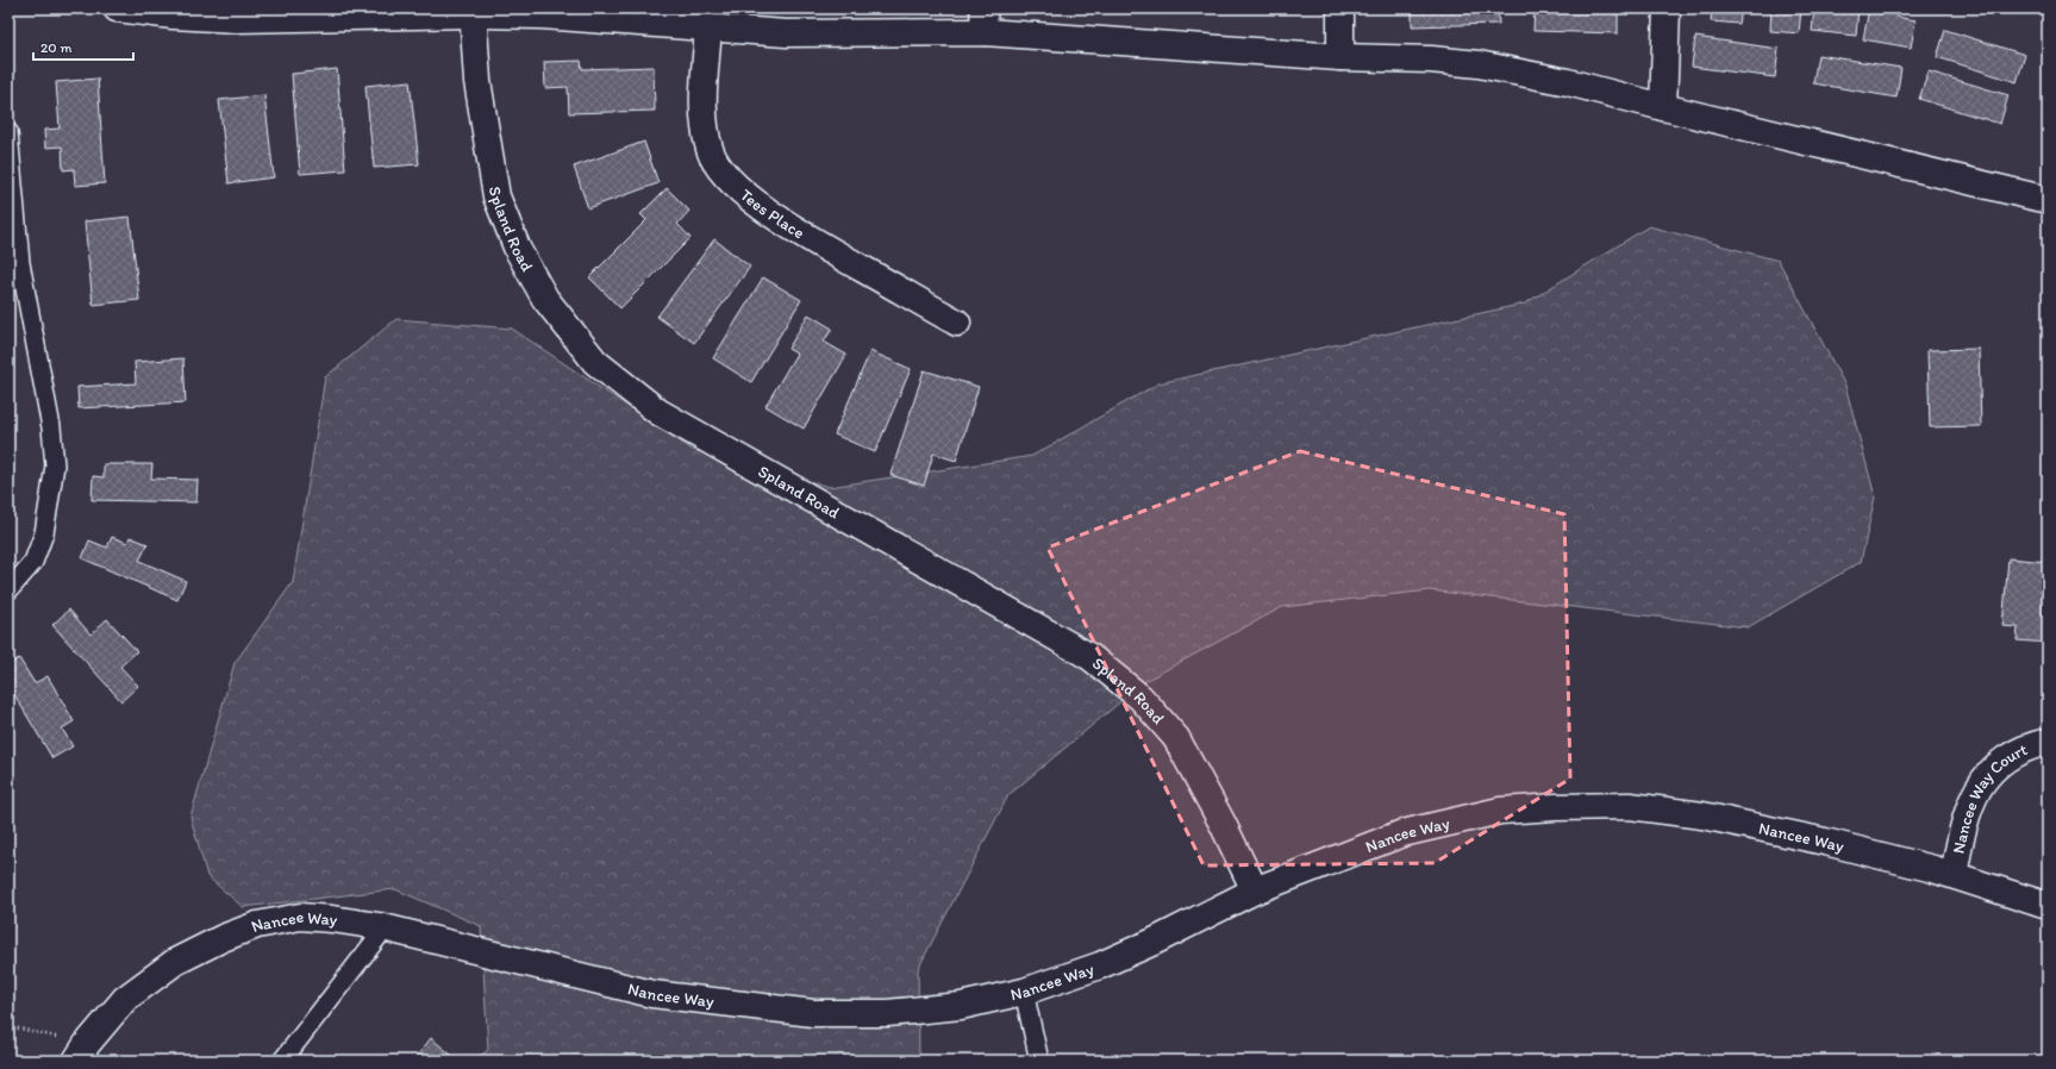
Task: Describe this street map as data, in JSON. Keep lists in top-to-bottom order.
{
  "streets": {
    "street": [
      "Tees Place",
      "Spland Road",
      "Nancee Way Court",
      "Nancee Way"
    ]
  },
  "crossings": [
    ["Spland Road", "Nancee Way"],
    ["Nancee Way Court", "Nancee Way"]
  ],
  "scale_bar": "20 m"
}
